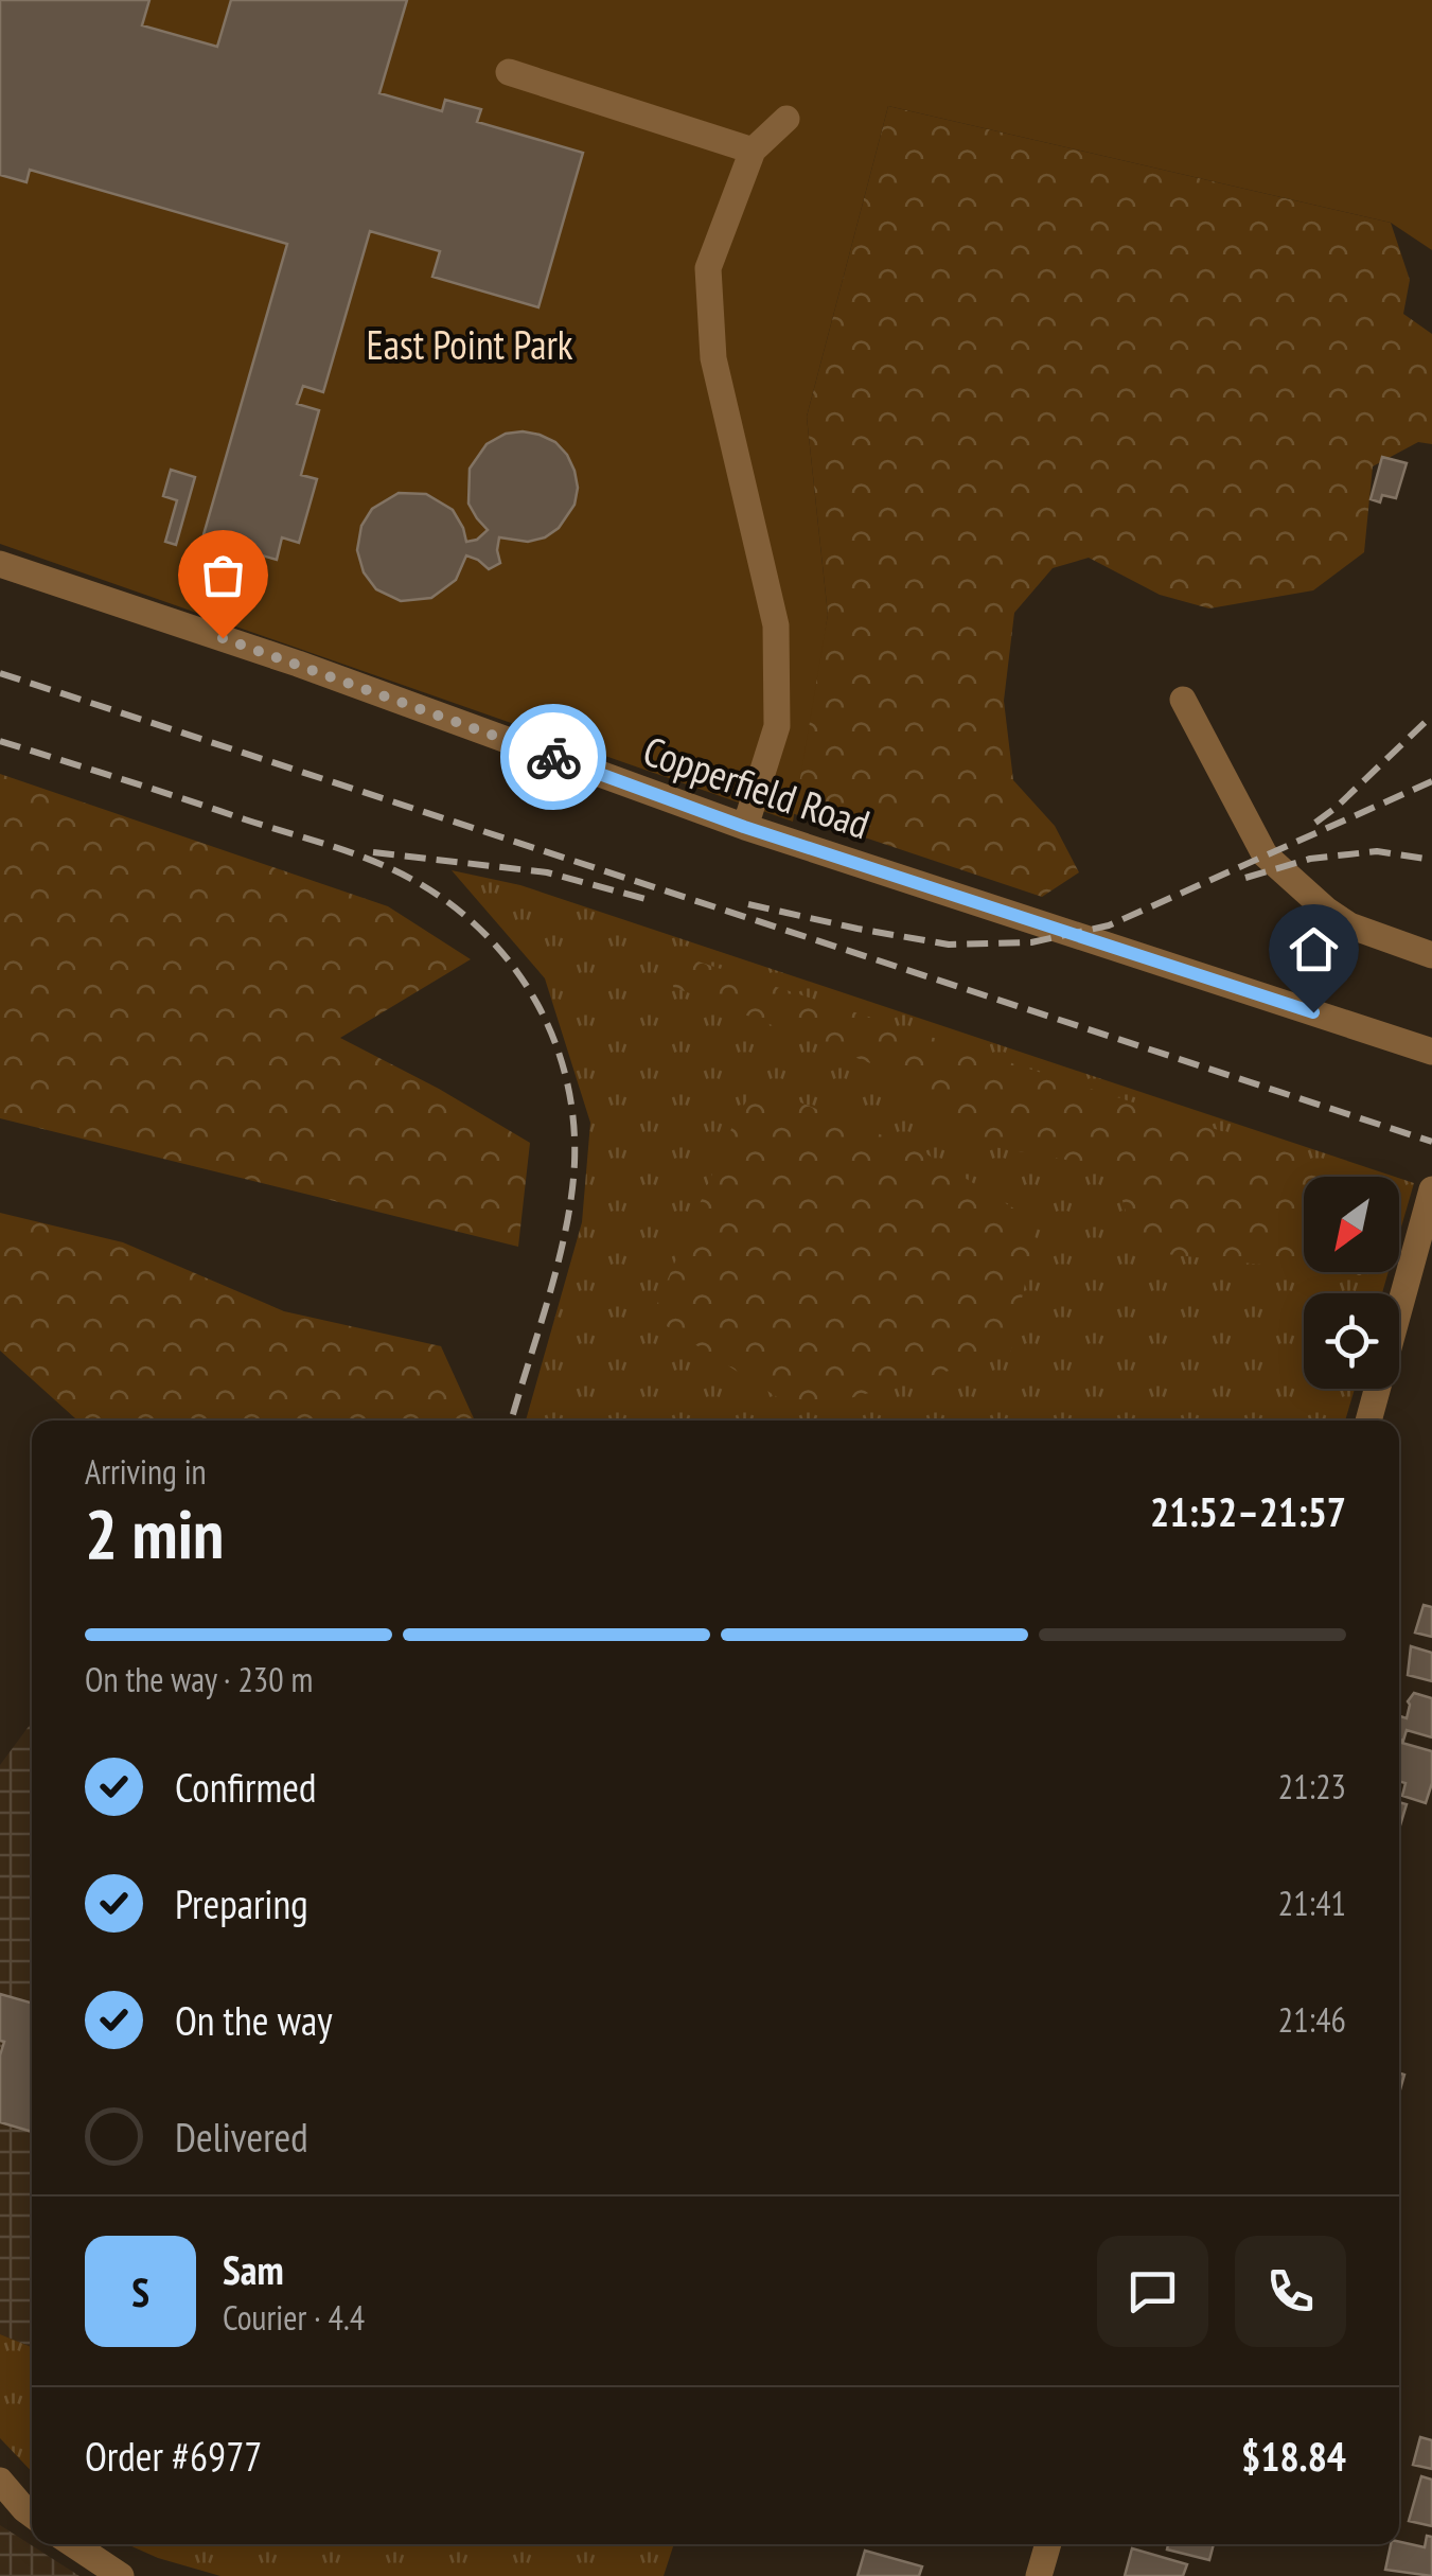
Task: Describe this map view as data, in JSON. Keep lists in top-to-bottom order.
{
  "streets": {
    "street": ["Copperfield Road"]
  },
  "parks": ["East Point Park"],
  "north": "bottom left",
  "page": {
    "heading": ["2 min", "Arriving in", "21:52–21:57"],
    "panel": [
      "Sam",
      "Courier · 4.4",
      "Order #6977",
      "$18.84"
    ],
    "bar": "On the way · 230 m",
    "list": [
      ["Confirmed", "21:23"],
      ["Preparing", "21:41"],
      ["On the way", "21:46"],
      "Delivered"
    ],
    "round": "S"
  }
}
